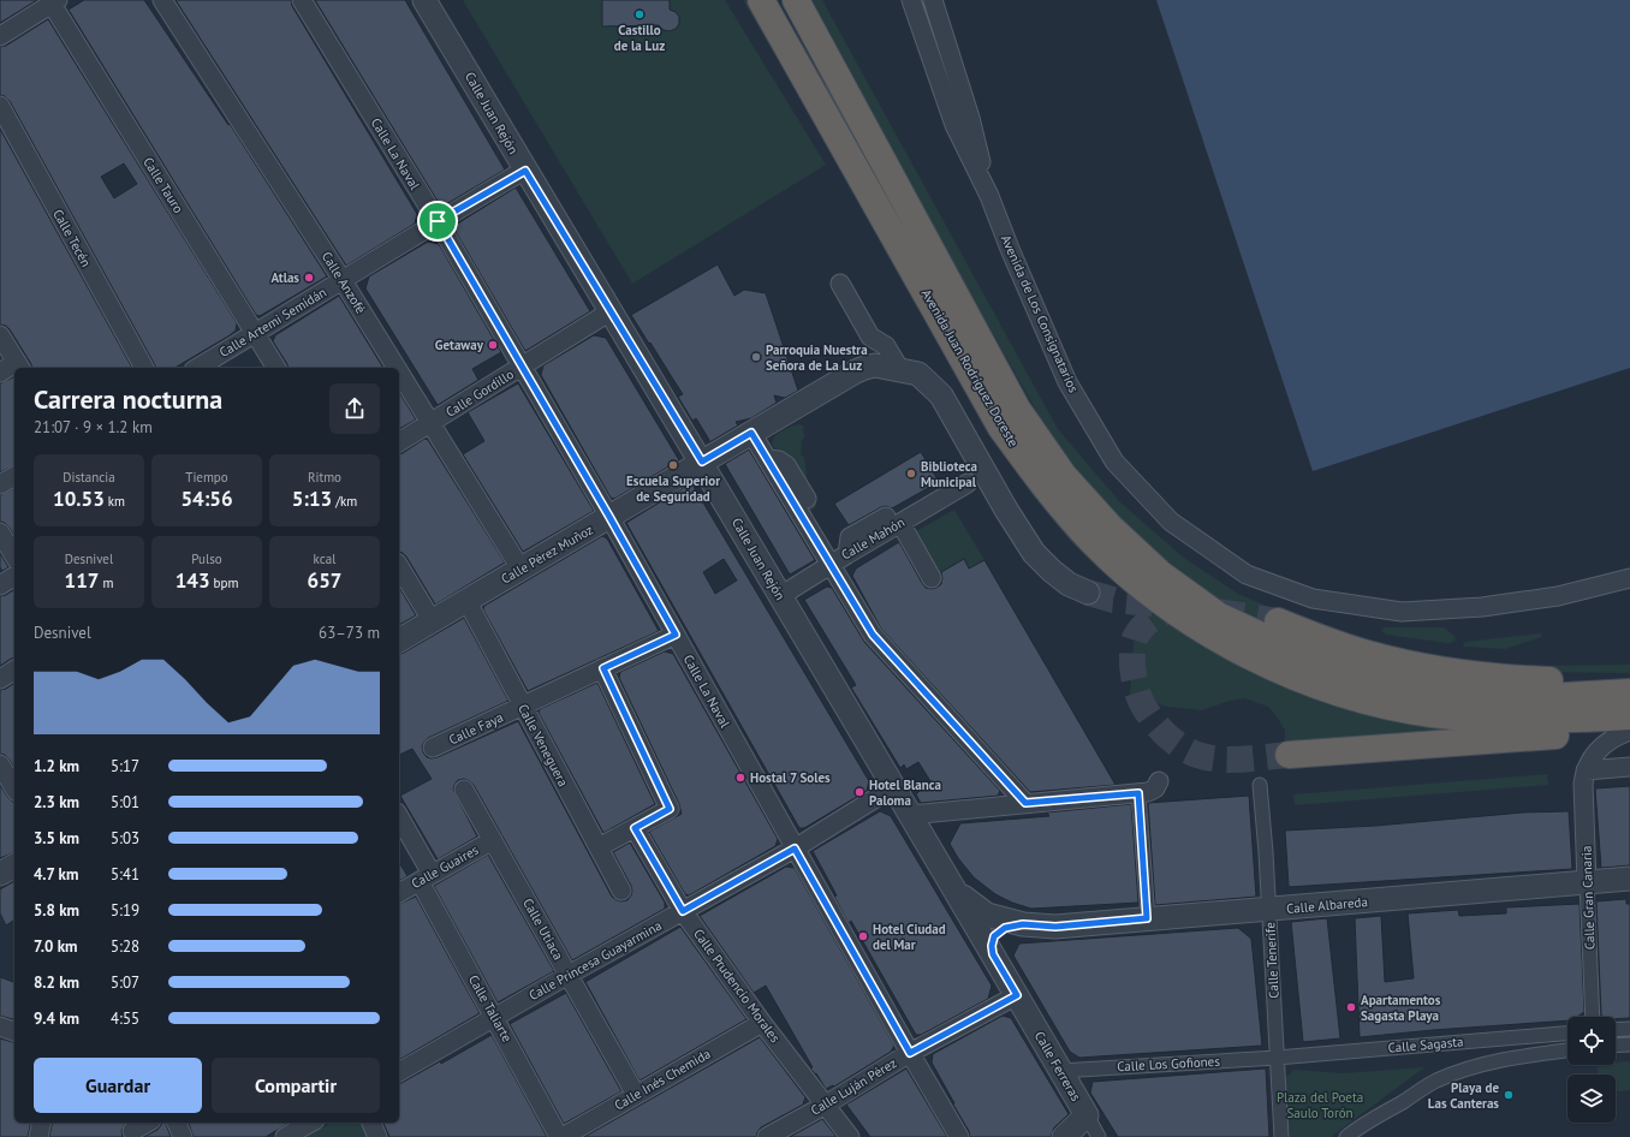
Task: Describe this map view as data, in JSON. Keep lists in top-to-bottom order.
{
  "streets": {
    "highway": ["Avenida Juan Rodríguez Doreste"],
    "street": [
      "Calle Juan Rejón",
      "Calle La Naval",
      "Calle Tauro",
      "Calle Tecén",
      "Calle Anzofé",
      "Avenida de Los Consignatarios",
      "Calle Artemi Semidán",
      "Calle Gordillo",
      "Calle Mahón",
      "Calle Pérez Muñoz",
      "Calle Faya",
      "Calle Veneguera",
      "Calle Guaires",
      "Calle Gran Canaria",
      "Calle Albareda",
      "Calle Utiaca",
      "Calle Princesa Guayarmina",
      "Calle Tenerife",
      "Calle Prudencio Morales",
      "Calle Taliarte",
      "Calle Sagasta",
      "Calle Los Gofiones",
      "Calle Ferreras",
      "Calle Inés Chemida",
      "Calle Luján Pérez"
    ]
  },
  "crossings": [
    ["Calle Juan Rejón", "Calle Artemi Semidán"],
    ["Calle Juan Rejón", "Calle Gordillo"],
    ["Calle Juan Rejón", "Calle Mahón"],
    ["Calle Juan Rejón", "Calle Pérez Muñoz"],
    ["Calle Juan Rejón", "Calle Albareda"],
    ["Calle Juan Rejón", "Calle Princesa Guayarmina"],
    ["Calle Juan Rejón", "Calle Ferreras"],
    ["Calle Juan Rejón", "Calle Luján Pérez"],
    ["Calle La Naval", "Calle Artemi Semidán"],
    ["Calle La Naval", "Calle Gordillo"],
    ["Calle La Naval", "Calle Pérez Muñoz"],
    ["Calle La Naval", "Calle Faya"],
    ["Calle La Naval", "Calle Princesa Guayarmina"],
    ["Calle La Naval", "Calle Luján Pérez"],
    ["Calle Tauro", "Calle Artemi Semidán"],
    ["Calle Anzofé", "Calle Artemi Semidán"],
    ["Calle Anzofé", "Calle Gordillo"],
    ["Calle Anzofé", "Calle Pérez Muñoz"],
    ["Calle Pérez Muñoz", "Calle Veneguera"],
    ["Calle Faya", "Calle Veneguera"],
    ["Calle Guaires", "Calle Utiaca"],
    ["Calle Guaires", "Calle Taliarte"],
    ["Calle Gran Canaria", "Calle Albareda"],
    ["Calle Albareda", "Calle Tenerife"],
    ["Calle Utiaca", "Calle Princesa Guayarmina"],
    ["Calle Utiaca", "Calle Inés Chemida"],
    ["Calle Princesa Guayarmina", "Calle Prudencio Morales"],
    ["Calle Princesa Guayarmina", "Calle Taliarte"],
    ["Calle Tenerife", "Calle Sagasta"],
    ["Calle Tenerife", "Calle Los Gofiones"],
    ["Calle Prudencio Morales", "Calle Inés Chemida"],
    ["Calle Prudencio Morales", "Calle Luján Pérez"],
    ["Calle Taliarte", "Calle Inés Chemida"],
    ["Calle Sagasta", "Calle Los Gofiones"],
    ["Calle Los Gofiones", "Calle Ferreras"],
    ["Calle Ferreras", "Calle Luján Pérez"]
  ],
  "parks": ["Plaza del Poeta Saulo Torón"],
  "places": [
    "Castillo de la Luz",
    "Atlas",
    "Getaway",
    "Parroquia Nuestra Señora de La Luz",
    "Escuela Superior de Seguridad",
    "Biblioteca Municipal",
    "Hostal 7 Soles",
    "Hotel Blanca Paloma",
    "Hotel Ciudad del Mar",
    "Apartamentos Sagasta Playa",
    "Playa de Las Canteras"
  ],
  "page": {
    "heading": ["Carrera nocturna", "21:07 · 9 × 1.2 km"],
    "stats": [
      ["Distancia", "10.53 km"],
      ["Tiempo", "54:56"],
      ["Ritmo", "5:13 /km"],
      ["Desnivel", "117 m"],
      ["Pulso", "143 bpm"],
      ["kcal", "657"]
    ],
    "chart": ["Desnivel", "63–73 m"],
    "list": [
      {
        "name": "1.2 km",
        "note": "5:17"
      },
      {
        "name": "2.3 km",
        "note": "5:01"
      },
      {
        "name": "3.5 km",
        "note": "5:03"
      },
      {
        "name": "4.7 km",
        "note": "5:41"
      },
      {
        "name": "5.8 km",
        "note": "5:19"
      },
      {
        "name": "7.0 km",
        "note": "5:28"
      },
      {
        "name": "8.2 km",
        "note": "5:07"
      },
      {
        "name": "9.4 km",
        "note": "4:55"
      }
    ],
    "buttons": ["Guardar", "Compartir"]
  }
}
